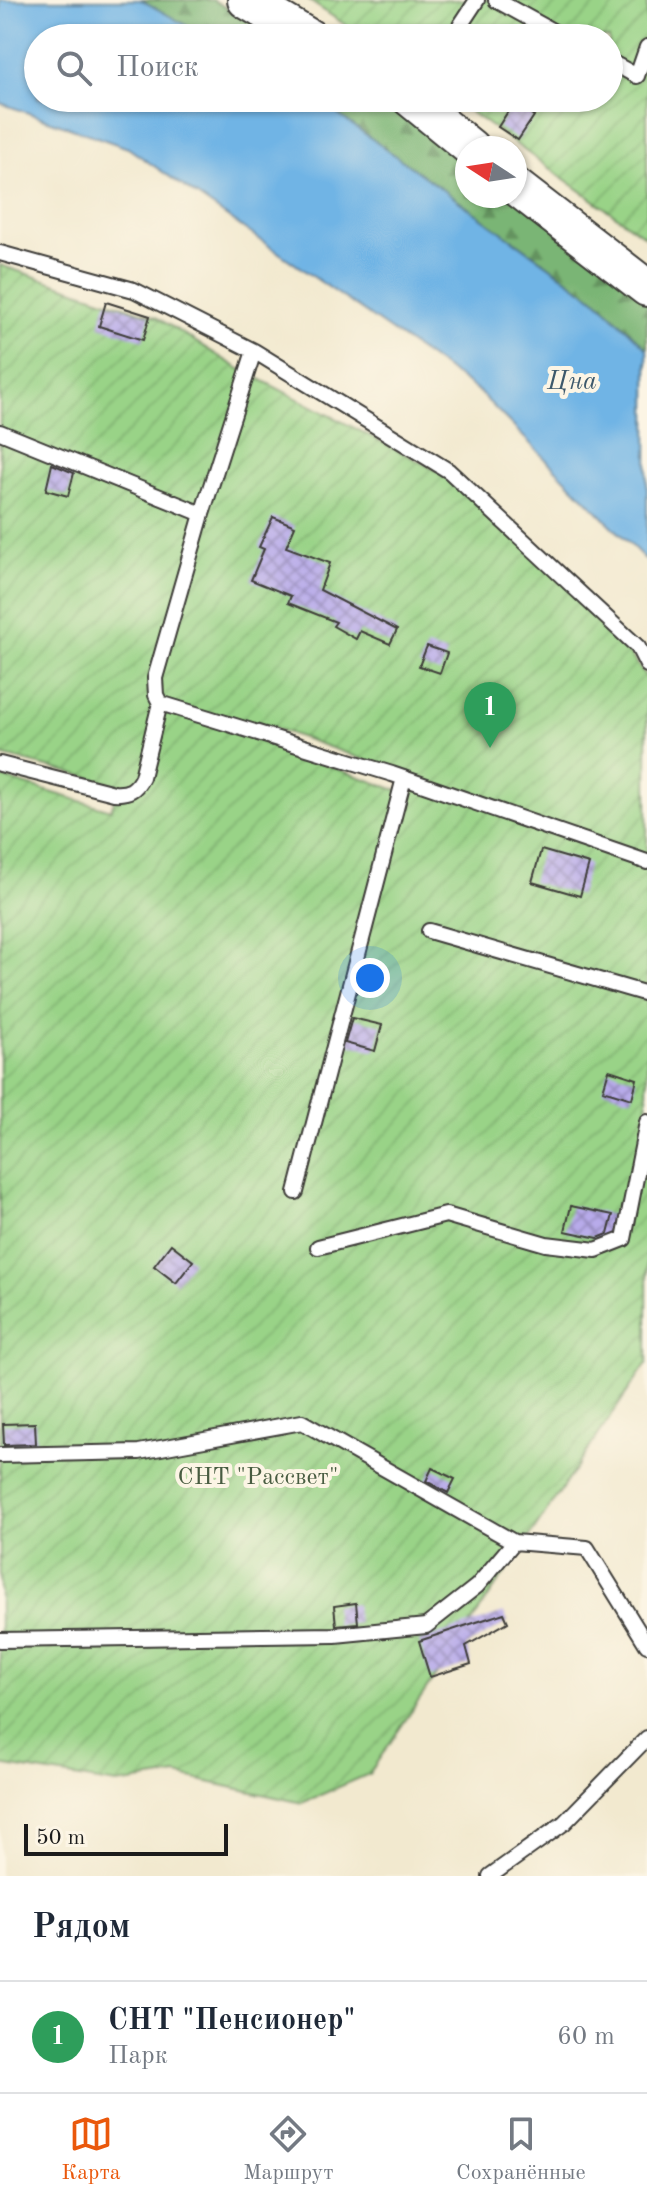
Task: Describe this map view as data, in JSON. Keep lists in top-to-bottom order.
{
  "water": ["Цна"],
  "parks": ["СНТ \"Рассвет\""],
  "scale_bar": "50 m",
  "north": "left",
  "page": {
    "search": "Поиск",
    "pins": "1",
    "scale": "50 m",
    "heading": "Рядом",
    "list": [
      {
        "mark": "1",
        "name": "СНТ \"Пенсионер\"",
        "note": "Парк",
        "value": "60 m"
      }
    ],
    "nav": ["Карта", "Маршрут", "Сохранённые"]
  }
}
